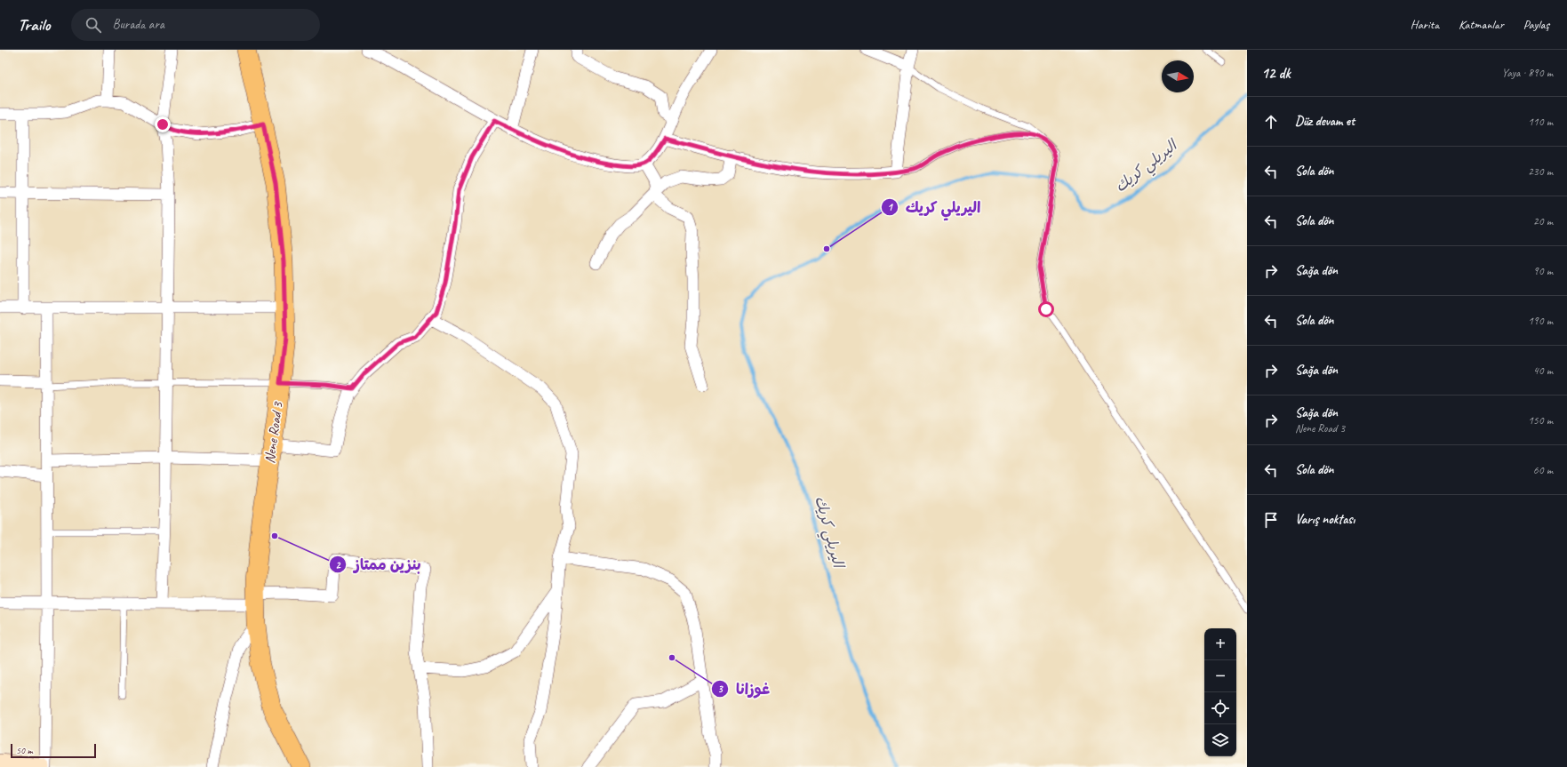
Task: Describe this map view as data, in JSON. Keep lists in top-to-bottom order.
{
  "streets": {
    "main road": ["Nene Road 3"]
  },
  "water": ["اليريلي كريك"],
  "places": ["اليريلي كريك", "بنزين ممتاز", "غوزانا"],
  "scale_bar": "50 m",
  "north": "right",
  "page": {
    "header": "Trailo",
    "search": "Burada ara",
    "nav": ["Harita", "Katmanlar", "Paylaş"],
    "heading": ["12 dk", "Yaya · 890 m"],
    "list": [
      ["Düz devam et", "110 m"],
      ["Sola dön", "230 m"],
      ["Sola dön", "20 m"],
      ["Sağa dön", "90 m"],
      ["Sola dön", "190 m"],
      ["Sağa dön", "40 m"],
      ["Sağa dön", "Nene Road 3", "150 m"],
      ["Sola dön", "60 m"],
      "Varış noktası"
    ],
    "map_buttons": ["+", "−"],
    "scale": "50 m"
  }
}
